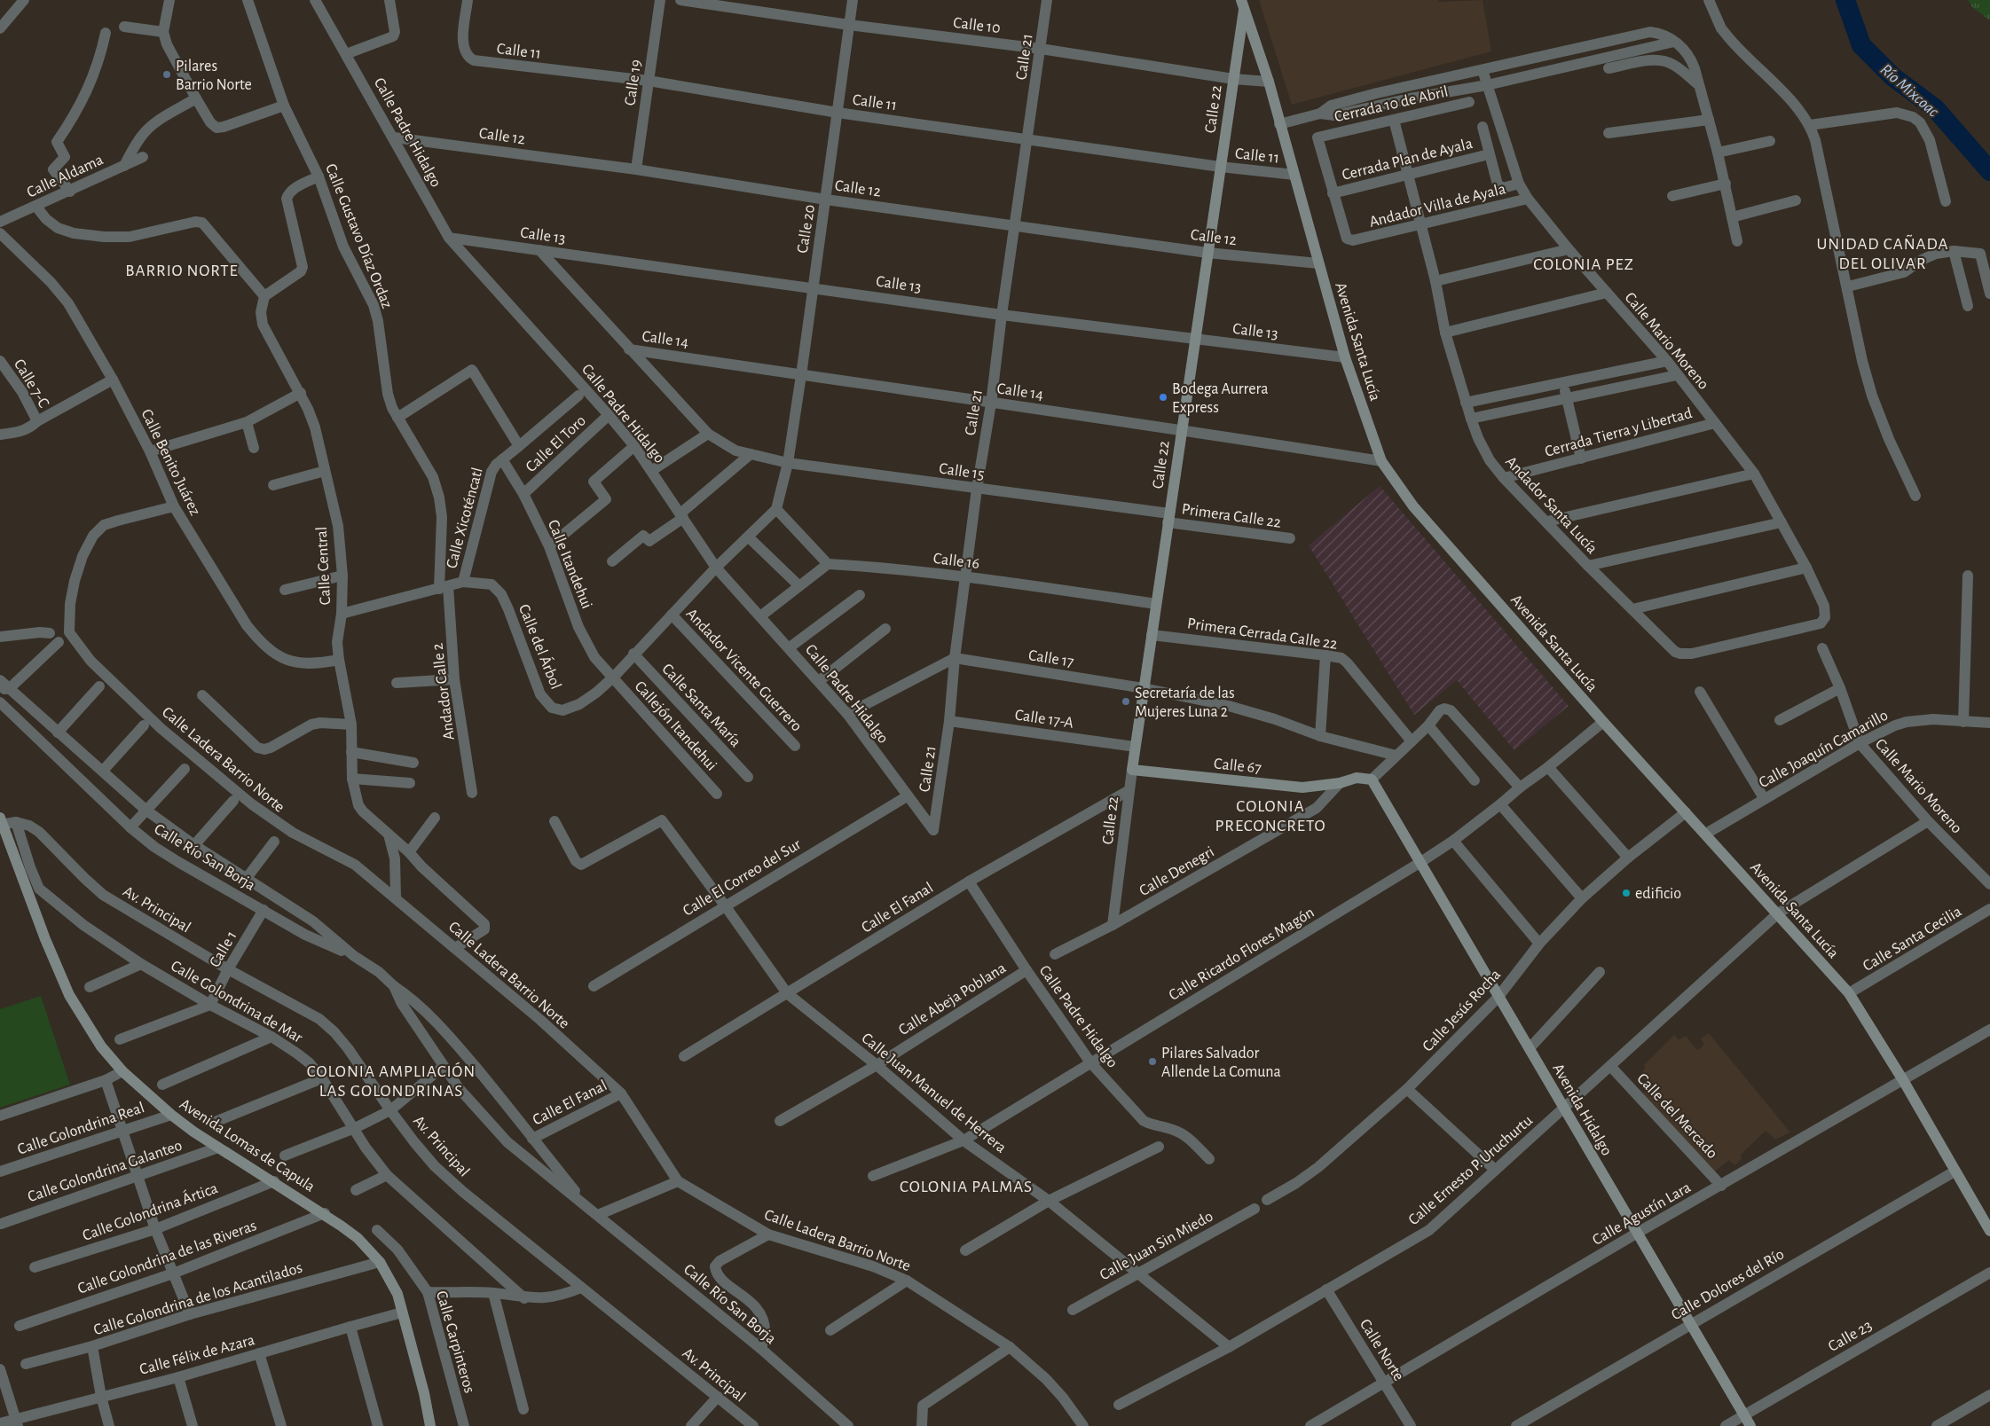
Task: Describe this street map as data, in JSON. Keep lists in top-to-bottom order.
{
  "streets": {
    "street": [
      "Calle 10",
      "Calle 11",
      "Calle 21",
      "Calle 19",
      "Cerrada 10 de Abril",
      "Calle 22",
      "Calle Padre Hidalgo",
      "Calle 12",
      "Cerrada Plan de Ayala",
      "Calle Aldama",
      "Andador Villa de Ayala",
      "Calle 20",
      "Calle 13",
      "Calle Gustavo Díaz Ordaz",
      "Calle 14",
      "Calle Mario Moreno",
      "Avenida Santa Lucía",
      "Calle 7-C",
      "Cerrada Tierra y Libertad",
      "Calle El Toro",
      "Calle Benito Juárez",
      "Calle 15",
      "Andador Santa Lucía",
      "Primera Calle 22",
      "Calle Xicoténcatl",
      "Calle 16",
      "Calle Itandehui",
      "Calle Central",
      "Primera Cerrada Calle 22",
      "Calle del Árbol",
      "Calle 17",
      "Andador Vicente Guerrero",
      "Andador Calle 2",
      "Calle Santa María",
      "Calle 17-A",
      "Callejón Itandehui",
      "Calle Joaquín Camarillo",
      "Calle Ladera Barrio Norte",
      "Calle 67",
      "Calle Río San Borja",
      "Calle Denegri",
      "Calle El Correo del Sur",
      "Calle El Fanal",
      "Av. Principal",
      "Calle Santa Cecilia",
      "Calle 1",
      "Calle Ricardo Flores Magón",
      "Calle Abeja Poblana",
      "Calle Golondrina de Mar",
      "Calle Jesús Rocha",
      "Calle Juan Manuel de Herrera",
      "Avenida Hidalgo",
      "Calle del Mercado",
      "Calle Golondrina Real",
      "Avenida Lomas de Capula",
      "Calle Ernesto P. Uruchurtu",
      "Calle Golondrina Galanteo",
      "Calle Golondrina Ártica",
      "Calle Agustín Lara",
      "Calle Juan Sin Miedo",
      "Calle Golondrina de las Riveras",
      "Calle Dolores del Río",
      "Calle Golondrina de los Acantilados",
      "Calle 23",
      "Calle Carpinteros",
      "Calle Norte",
      "Calle Félix de Azara"
    ]
  },
  "crossings": [
    ["Calle 10", "Calle 21"],
    ["Calle 10", "Calle 22"],
    ["Calle 10", "Calle 20"],
    ["Calle 10", "Avenida Santa Lucía"],
    ["Calle 11", "Calle 21"],
    ["Calle 11", "Calle 19"],
    ["Calle 11", "Calle 22"],
    ["Calle 11", "Calle 20"],
    ["Calle 11", "Avenida Santa Lucía"],
    ["Calle 21", "Calle Padre Hidalgo"],
    ["Calle 21", "Calle 12"],
    ["Calle 21", "Calle 13"],
    ["Calle 21", "Calle 14"],
    ["Calle 21", "Calle 15"],
    ["Calle 21", "Calle 16"],
    ["Calle 21", "Calle 17"],
    ["Calle 21", "Calle 17-A"],
    ["Calle 19", "Calle 12"],
    ["Cerrada 10 de Abril", "Cerrada Plan de Ayala"],
    ["Cerrada 10 de Abril", "Andador Villa de Ayala"],
    ["Cerrada 10 de Abril", "Andador Santa Lucía"],
    ["Calle 22", "Calle 12"],
    ["Calle 22", "Calle 13"],
    ["Calle 22", "Calle 14"],
    ["Calle 22", "Avenida Santa Lucía"],
    ["Calle 22", "Calle 15"],
    ["Calle 22", "Primera Calle 22"],
    ["Calle 22", "Calle 16"],
    ["Calle 22", "Primera Cerrada Calle 22"],
    ["Calle 22", "Calle 17"],
    ["Calle 22", "Calle 17-A"],
    ["Calle 22", "Calle 67"],
    ["Calle 22", "Calle Denegri"],
    ["Calle 22", "Calle El Fanal"],
    ["Calle Padre Hidalgo", "Calle 12"],
    ["Calle Padre Hidalgo", "Calle 13"],
    ["Calle Padre Hidalgo", "Calle El Toro"],
    ["Calle Padre Hidalgo", "Calle del Árbol"],
    ["Calle Padre Hidalgo", "Calle El Correo del Sur"],
    ["Calle Padre Hidalgo", "Calle El Fanal"],
    ["Calle Padre Hidalgo", "Calle Ricardo Flores Magón"],
    ["Calle Padre Hidalgo", "Calle Abeja Poblana"],
    ["Calle 12", "Calle 20"],
    ["Calle 12", "Avenida Santa Lucía"],
    ["Cerrada Plan de Ayala", "Andador Villa de Ayala"],
    ["Cerrada Plan de Ayala", "Andador Santa Lucía"],
    ["Andador Villa de Ayala", "Calle Mario Moreno"],
    ["Andador Villa de Ayala", "Andador Santa Lucía"],
    ["Calle 20", "Calle 13"],
    ["Calle 20", "Calle 14"],
    ["Calle 20", "Calle 15"],
    ["Calle 20", "Calle del Árbol"],
    ["Calle 13", "Avenida Santa Lucía"],
    ["Calle 13", "Calle 15"],
    ["Calle Gustavo Díaz Ordaz", "Calle del Árbol"],
    ["Calle Gustavo Díaz Ordaz", "Andador Calle 2"],
    ["Calle 14", "Avenida Santa Lucía"],
    ["Calle 14", "Calle 15"],
    ["Calle Mario Moreno", "Cerrada Tierra y Libertad"],
    ["Calle Mario Moreno", "Andador Santa Lucía"],
    ["Calle Mario Moreno", "Calle Joaquín Camarillo"],
    ["Calle Mario Moreno", "Calle Ernesto P. Uruchurtu"],
    ["Avenida Santa Lucía", "Calle Joaquín Camarillo"],
    ["Avenida Santa Lucía", "Calle Santa Cecilia"],
    ["Avenida Santa Lucía", "Calle Ricardo Flores Magón"],
    ["Avenida Santa Lucía", "Calle Jesús Rocha"],
    ["Avenida Santa Lucía", "Calle Ernesto P. Uruchurtu"],
    ["Avenida Santa Lucía", "Calle Agustín Lara"],
    ["Avenida Santa Lucía", "Calle Dolores del Río"],
    ["Cerrada Tierra y Libertad", "Andador Santa Lucía"],
    ["Calle El Toro", "Calle Itandehui"],
    ["Calle Benito Juárez", "Calle Central"],
    ["Calle Benito Juárez", "Calle Ladera Barrio Norte"],
    ["Calle 15", "Primera Calle 22"],
    ["Calle Xicoténcatl", "Calle Itandehui"],
    ["Calle Xicoténcatl", "Calle del Árbol"],
    ["Calle Itandehui", "Calle del Árbol"],
    ["Calle Itandehui", "Callejón Itandehui"],
    ["Calle Central", "Calle del Árbol"],
    ["Calle Central", "Calle Ladera Barrio Norte"],
    ["Calle del Árbol", "Andador Vicente Guerrero"],
    ["Calle del Árbol", "Andador Calle 2"],
    ["Calle del Árbol", "Calle Santa María"],
    ["Calle del Árbol", "Callejón Itandehui"],
    ["Calle Ladera Barrio Norte", "Calle El Fanal"],
    ["Calle 67", "Calle Denegri"],
    ["Calle Río San Borja", "Calle El Fanal"],
    ["Calle Río San Borja", "Calle 1"],
    ["Calle El Correo del Sur", "Calle Juan Manuel de Herrera"],
    ["Calle El Fanal", "Calle Juan Manuel de Herrera"],
    ["Av. Principal", "Calle 1"],
    ["Av. Principal", "Calle Golondrina de Mar"],
    ["Av. Principal", "Avenida Lomas de Capula"],
    ["Calle 1", "Calle Golondrina de Mar"],
    ["Calle Ricardo Flores Magón", "Calle Juan Manuel de Herrera"],
    ["Calle Ricardo Flores Magón", "Avenida Hidalgo"],
    ["Calle Abeja Poblana", "Calle Juan Manuel de Herrera"],
    ["Calle Jesús Rocha", "Avenida Hidalgo"],
    ["Calle Juan Manuel de Herrera", "Calle Ernesto P. Uruchurtu"],
    ["Calle Juan Manuel de Herrera", "Calle Juan Sin Miedo"],
    ["Avenida Hidalgo", "Calle Ernesto P. Uruchurtu"],
    ["Avenida Hidalgo", "Calle Agustín Lara"],
    ["Avenida Hidalgo", "Calle Dolores del Río"],
    ["Avenida Hidalgo", "Calle 23"],
    ["Calle del Mercado", "Calle Ernesto P. Uruchurtu"],
    ["Calle del Mercado", "Calle Agustín Lara"],
    ["Calle Golondrina Real", "Avenida Lomas de Capula"],
    ["Avenida Lomas de Capula", "Calle Golondrina Galanteo"],
    ["Avenida Lomas de Capula", "Calle Golondrina Ártica"],
    ["Avenida Lomas de Capula", "Calle Golondrina de las Riveras"],
    ["Avenida Lomas de Capula", "Calle Golondrina de los Acantilados"],
    ["Avenida Lomas de Capula", "Calle Félix de Azara"],
    ["Calle Ernesto P. Uruchurtu", "Calle Norte"],
    ["Calle Agustín Lara", "Calle Norte"]
  ],
  "districts": [
    "UNIDAD CAÑADA DEL OLIVAR",
    "COLONIA PEZ",
    "BARRIO NORTE",
    "COLONIA PRECONCRETO",
    "COLONIA AMPLIACIÓN LAS GOLONDRINAS",
    "COLONIA PALMAS"
  ],
  "water": ["Río Mixcoac"],
  "places": [
    "Pilares Barrio Norte",
    "Bodega Aurrera Express",
    "Secretaría de las Mujeres Luna 2",
    "edificio",
    "Pilares Salvador Allende La Comuna"
  ]
}
